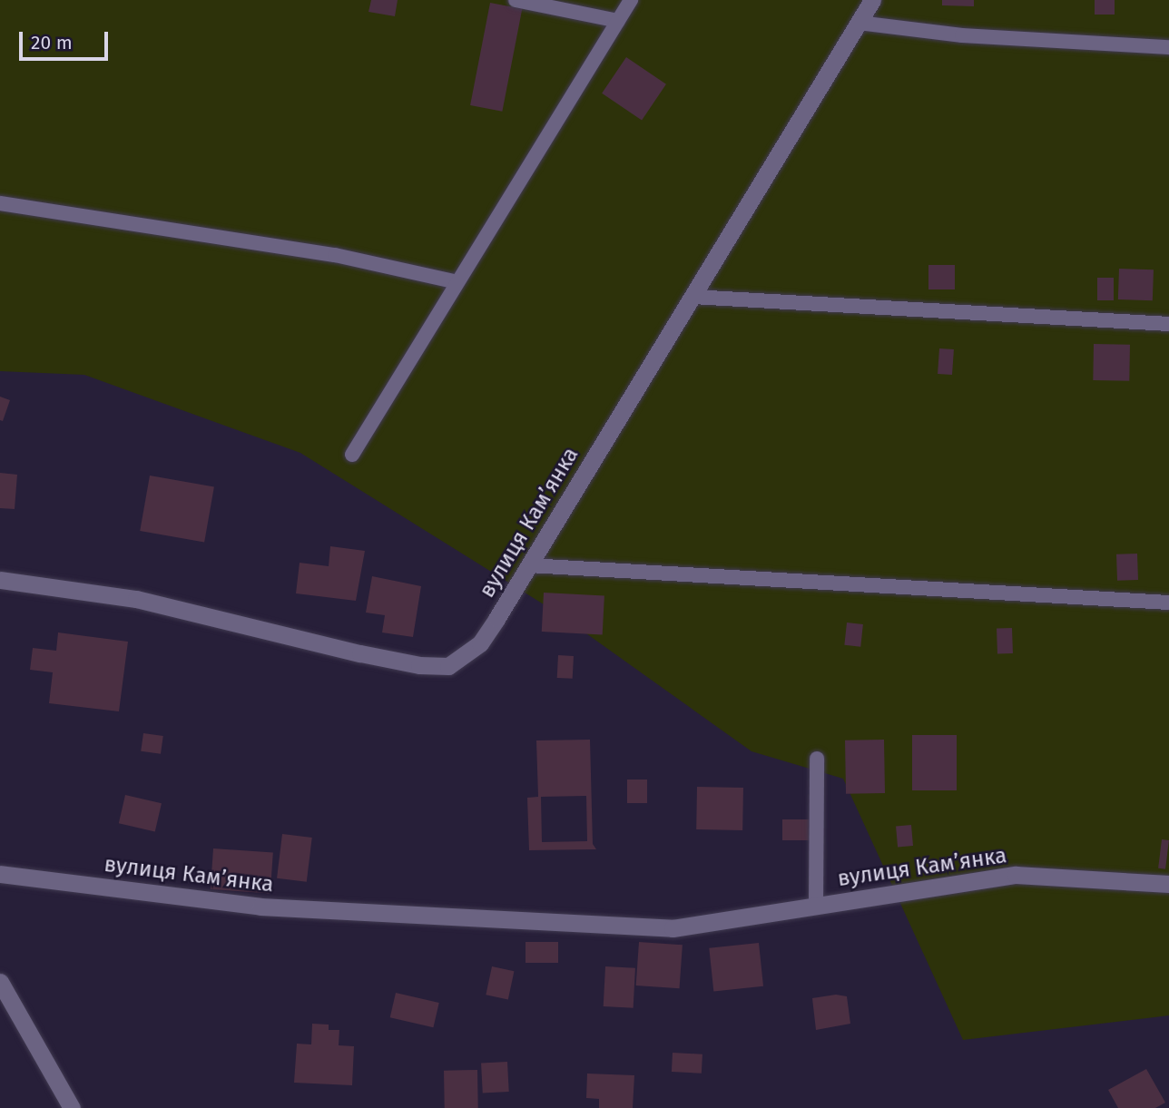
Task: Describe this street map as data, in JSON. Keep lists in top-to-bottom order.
{
  "streets": {
    "street": ["вулиця Камʼянка"]
  },
  "scale_bar": "20 m"
}
